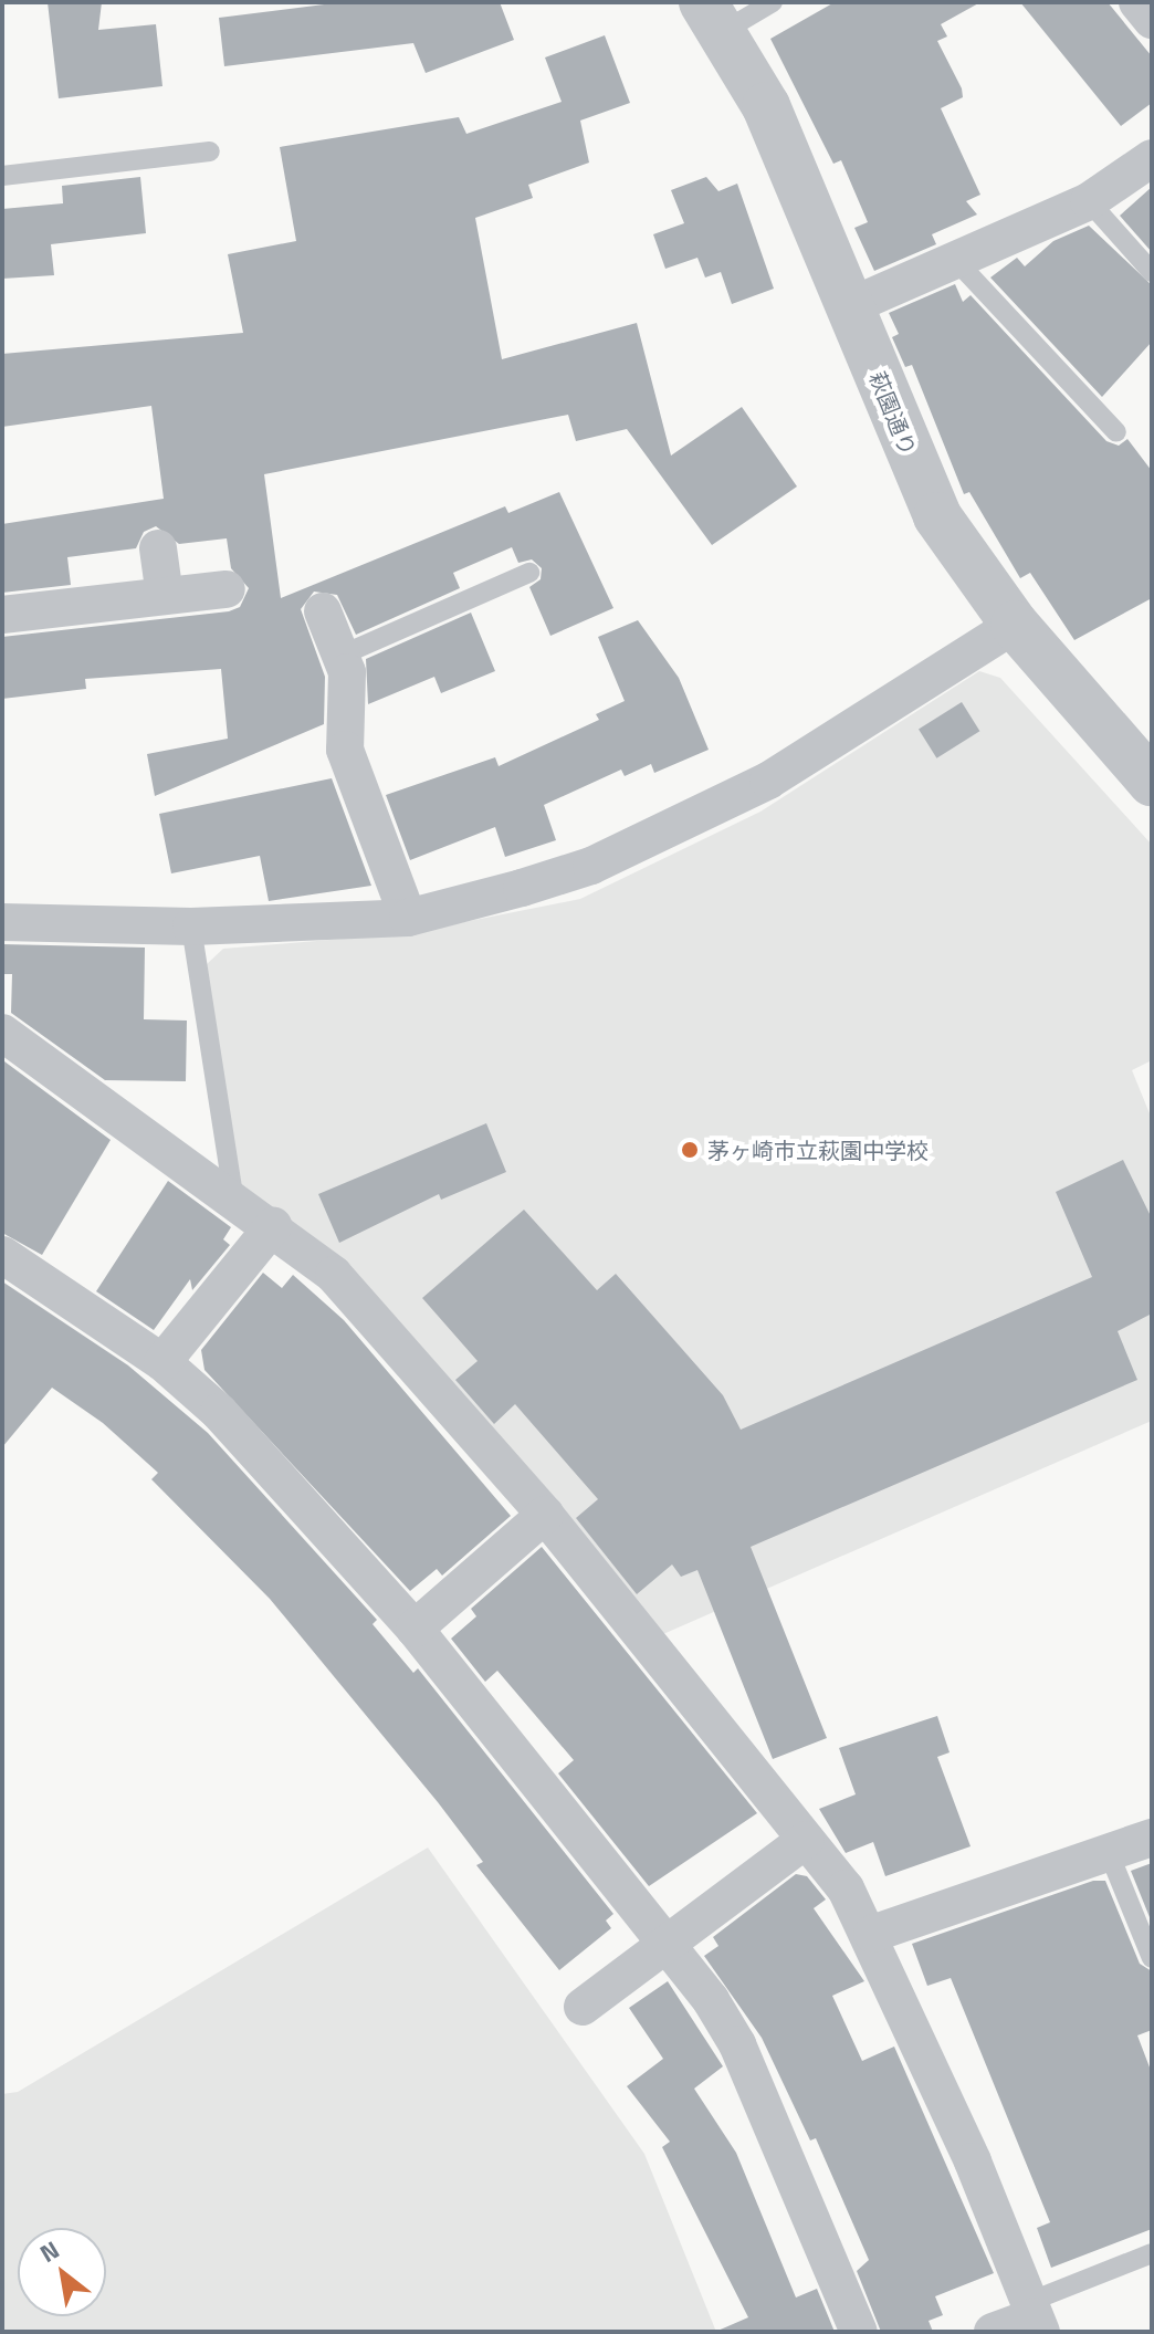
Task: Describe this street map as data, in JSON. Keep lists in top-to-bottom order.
{
  "streets": {
    "street": ["萩園通り"]
  },
  "places": ["茅ヶ崎市立萩園中学校"],
  "north": "top left"
}
